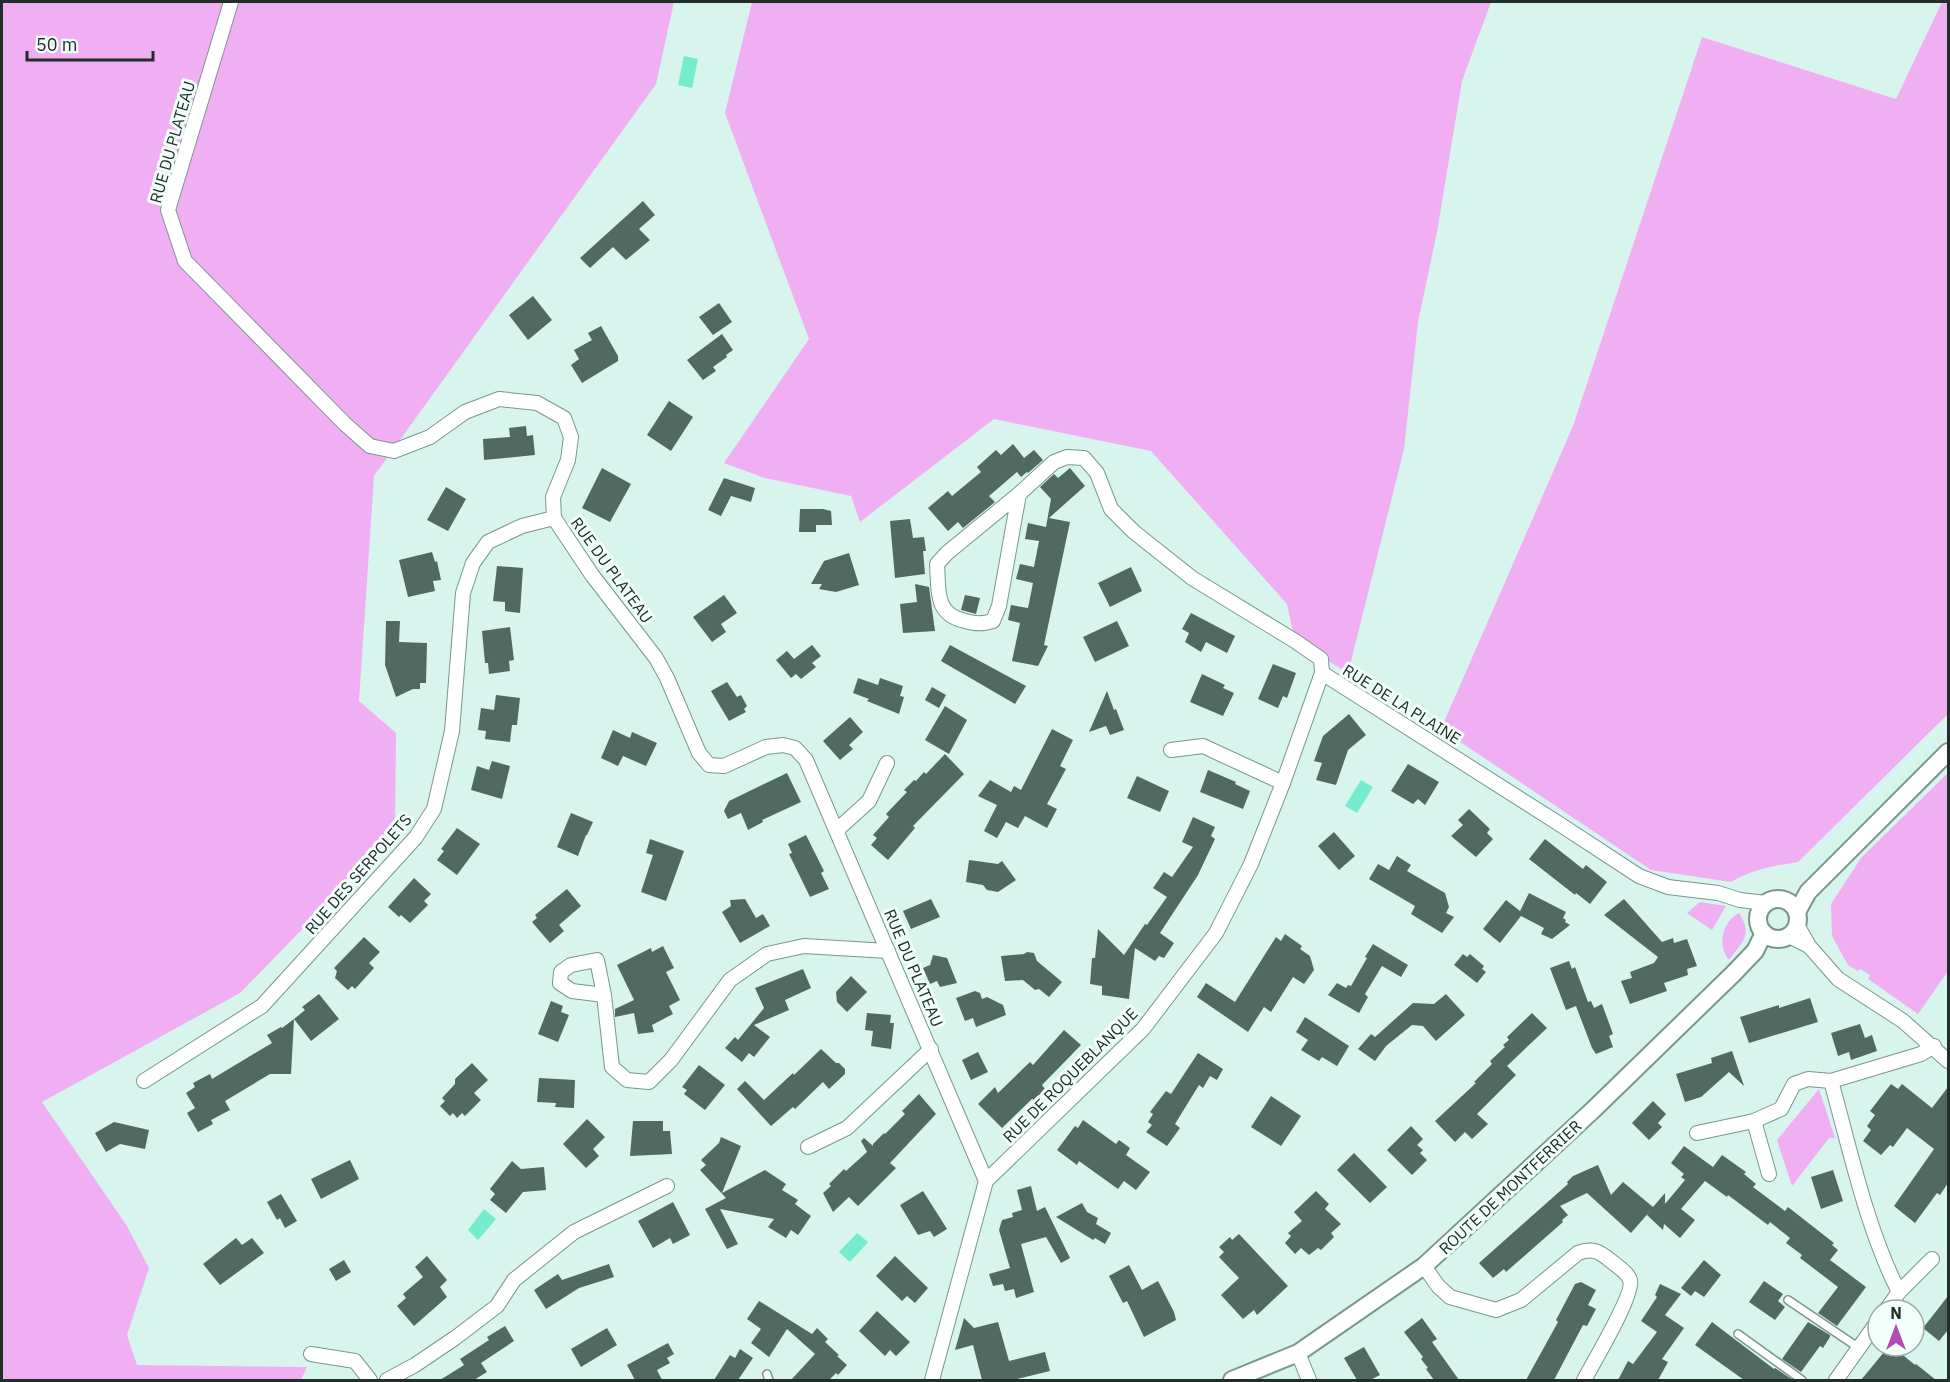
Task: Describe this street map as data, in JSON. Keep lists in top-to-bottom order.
{
  "streets": {
    "street": [
      "RUE DU PLATEAU",
      "RUE DE LA PLAINE",
      "RUE DES SERPOLETS",
      "RUE DE ROQUEBLANQUE",
      "ROUTE DE MONTFERRIER"
    ]
  },
  "crossings": [
    ["RUE DU PLATEAU", "RUE DES SERPOLETS"],
    ["RUE DU PLATEAU", "RUE DE ROQUEBLANQUE"],
    ["RUE DE LA PLAINE", "RUE DE ROQUEBLANQUE"]
  ],
  "scale_bar": "50 m",
  "north": "top"
}
